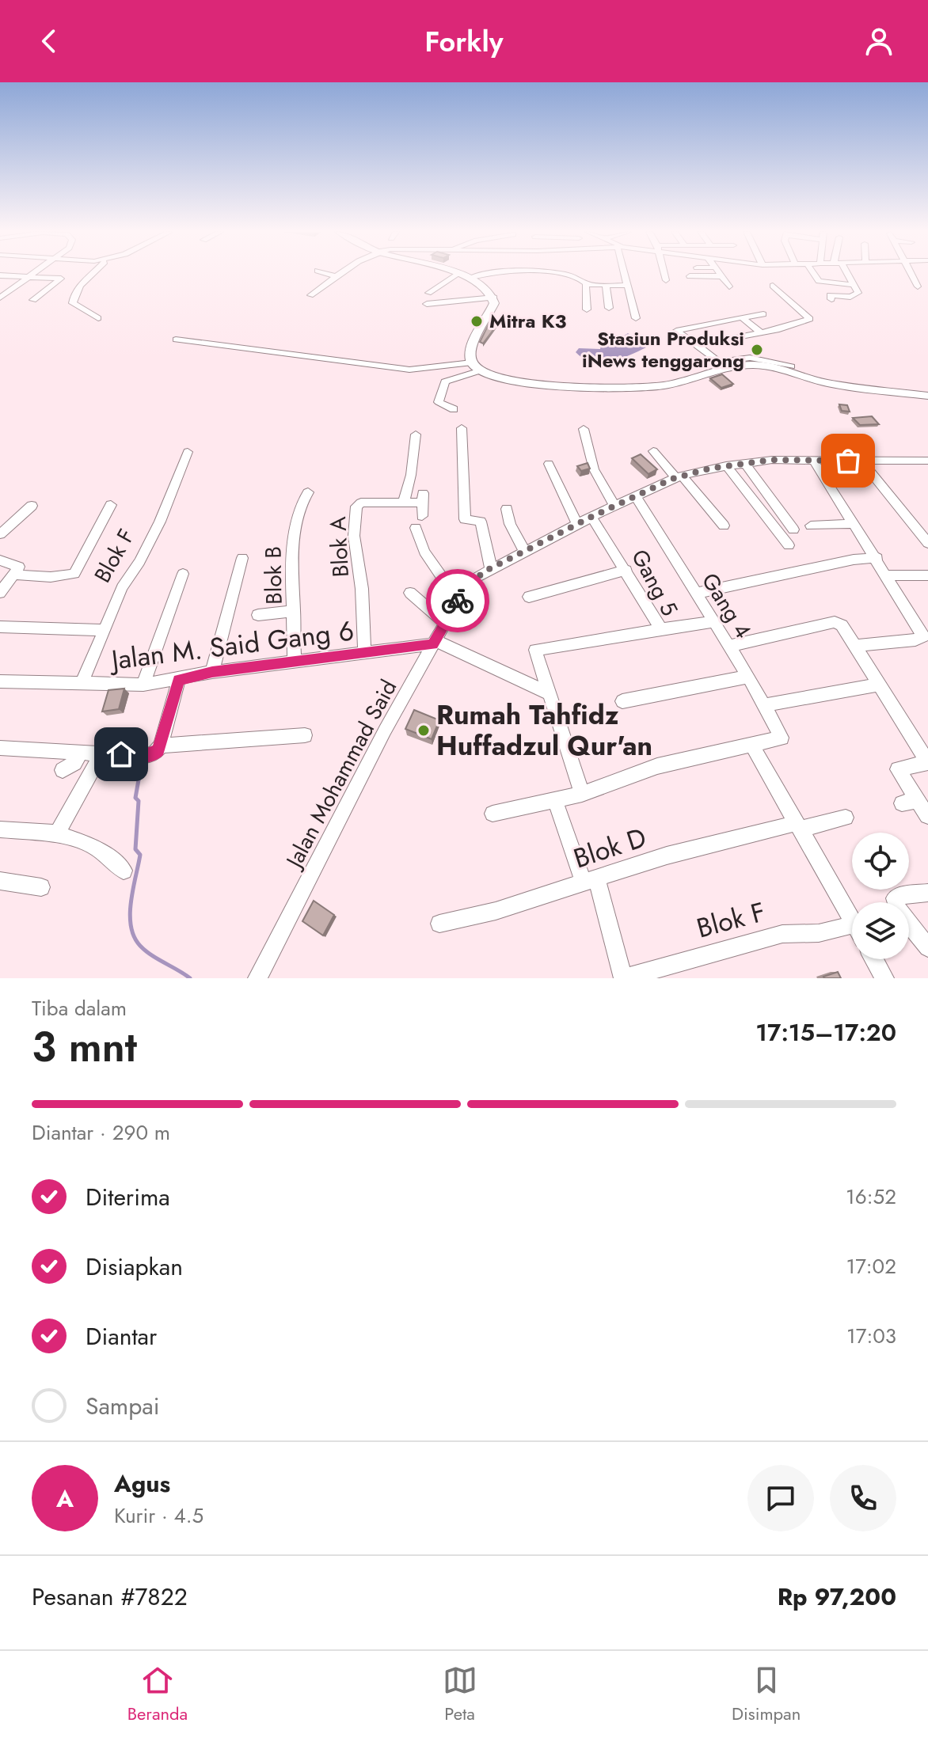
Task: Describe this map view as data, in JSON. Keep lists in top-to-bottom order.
{
  "streets": {
    "street": [
      "Blok A",
      "Blok F",
      "Blok B",
      "Gang 5",
      "Gang 4",
      "Jalan M. Said Gang 6",
      "Jalan Mohammad Said",
      "Blok D"
    ]
  },
  "crossings": [
    ["Blok A", "Jalan M. Said Gang 6"],
    ["Blok F", "Jalan M. Said Gang 6"],
    ["Blok B", "Jalan M. Said Gang 6"],
    ["Gang 5", "Jalan Mohammad Said"],
    ["Gang 4", "Jalan Mohammad Said"],
    ["Jalan M. Said Gang 6", "Jalan Mohammad Said"]
  ],
  "places": ["Mitra K3", "Stasiun Produksi iNews tenggarong", "Rumah Tahfidz Huffadzul Qur'an"],
  "page": {
    "header": "Forkly",
    "heading": ["3 mnt", "Tiba dalam", "17:15–17:20"],
    "panel": [
      "Agus",
      "Kurir · 4.5",
      "Pesanan #7822",
      "Rp 97,200"
    ],
    "bar": "Diantar · 290 m",
    "list": [
      ["Diterima", "16:52"],
      ["Disiapkan", "17:02"],
      ["Diantar", "17:03"],
      "Sampai"
    ],
    "round": "A",
    "tabs": ["Beranda", "Peta", "Disimpan"]
  }
}
